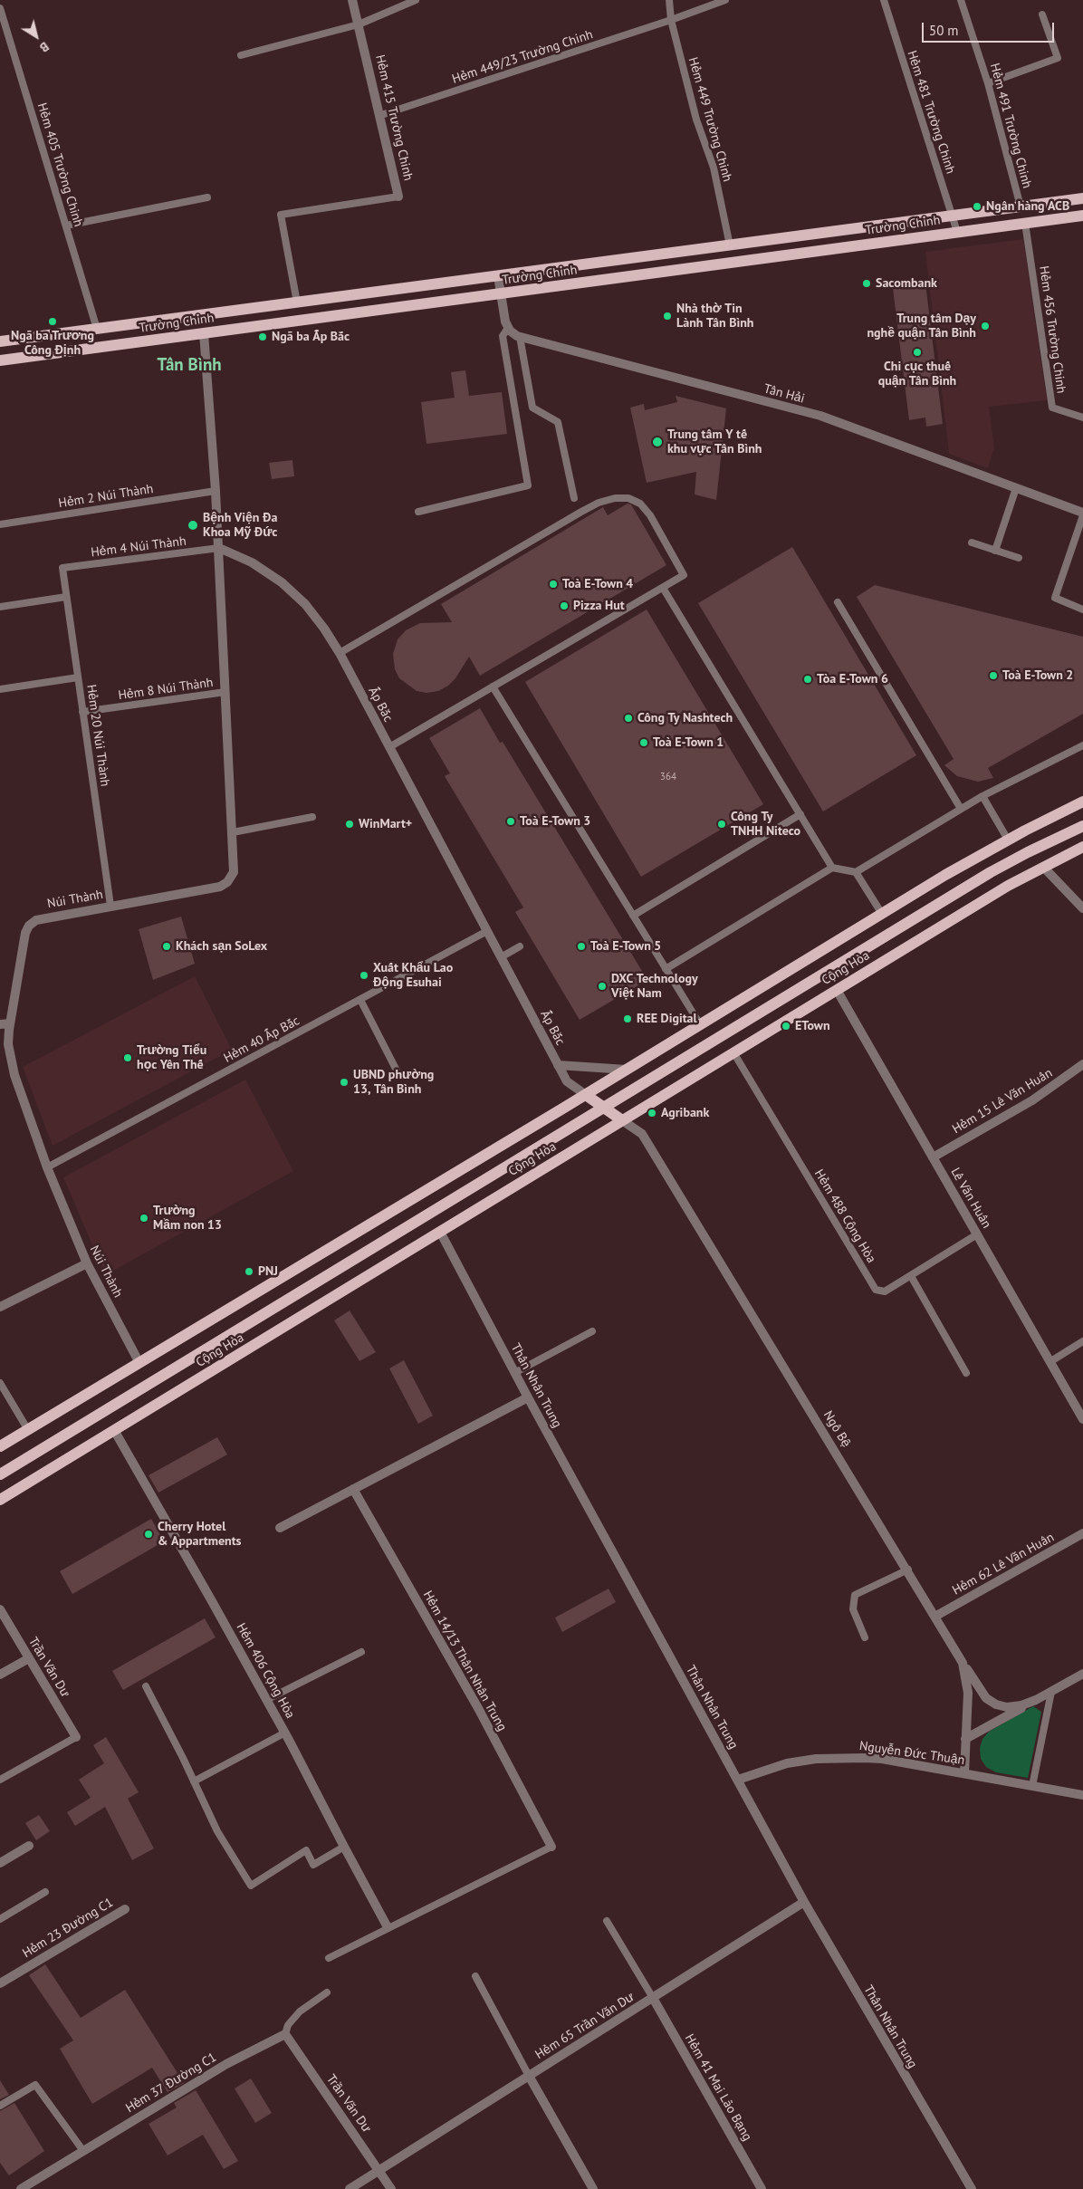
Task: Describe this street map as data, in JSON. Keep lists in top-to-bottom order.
{
  "streets": {
    "main road": ["Trường Chinh", "Cộng Hòa"],
    "street": [
      "Hẻm 415 Trường Chinh",
      "Tân Hải",
      "Ấp Bắc",
      "Núi Thành",
      "Hẻm 15 Lê Văn Huân",
      "Lê Văn Huân",
      "Thân Nhân Trung",
      "Ngô Bệ",
      "Hẻm 62 Lê Văn Huân",
      "Hẻm 14/13 Thân Nhân Trung",
      "Trần Văn Dư",
      "Hẻm 406 Cộng Hòa",
      "Nguyễn Đức Thuận",
      "Hẻm 23 Đường C1",
      "Hẻm 65 Trần Văn Dư",
      "Hẻm 37 Đường C1",
      "Hẻm 41 Mai Lão Bạng"
    ],
    "lane": [
      "Hẻm 449/23 Trường Chinh",
      "Hẻm 481 Trường Chinh",
      "Hẻm 449 Trường Chinh",
      "Hẻm 491 Trường Chinh",
      "Hẻm 405 Trường Chinh",
      "Hẻm 456 Trường Chinh",
      "Hẻm 2 Núi Thành",
      "Hẻm 4 Núi Thành",
      "Hẻm 8 Núi Thành",
      "Hẻm 20 Núi Thành",
      "Hẻm 40 Ấp Bắc",
      "Hẻm 488 Cộng Hòa"
    ]
  },
  "crossings": [
    ["Hẻm 449/23 Trường Chinh", "Hẻm 415 Trường Chinh"],
    ["Hẻm 449/23 Trường Chinh", "Hẻm 449 Trường Chinh"],
    ["Hẻm 481 Trường Chinh", "Trường Chinh"],
    ["Hẻm 415 Trường Chinh", "Trường Chinh"],
    ["Hẻm 449 Trường Chinh", "Trường Chinh"],
    ["Hẻm 491 Trường Chinh", "Trường Chinh"],
    ["Hẻm 405 Trường Chinh", "Trường Chinh"],
    ["Trường Chinh", "Hẻm 456 Trường Chinh"],
    ["Hẻm 4 Núi Thành", "Ấp Bắc"],
    ["Hẻm 4 Núi Thành", "Hẻm 20 Núi Thành"],
    ["Hẻm 4 Núi Thành", "Núi Thành"],
    ["Hẻm 8 Núi Thành", "Hẻm 20 Núi Thành"],
    ["Hẻm 8 Núi Thành", "Núi Thành"],
    ["Ấp Bắc", "Núi Thành"],
    ["Ấp Bắc", "Hẻm 40 Ấp Bắc"],
    ["Hẻm 20 Núi Thành", "Núi Thành"],
    ["Núi Thành", "Hẻm 40 Ấp Bắc"],
    ["Cộng Hòa", "Lê Văn Huân"],
    ["Cộng Hòa", "Hẻm 488 Cộng Hòa"],
    ["Cộng Hòa", "Thân Nhân Trung"],
    ["Cộng Hòa", "Ngô Bệ"],
    ["Cộng Hòa", "Hẻm 406 Cộng Hòa"],
    ["Hẻm 15 Lê Văn Huân", "Lê Văn Huân"],
    ["Lê Văn Huân", "Hẻm 488 Cộng Hòa"],
    ["Thân Nhân Trung", "Nguyễn Đức Thuận"],
    ["Thân Nhân Trung", "Hẻm 65 Trần Văn Dư"],
    ["Ngô Bệ", "Hẻm 62 Lê Văn Huân"],
    ["Ngô Bệ", "Nguyễn Đức Thuận"],
    ["Trần Văn Dư", "Hẻm 65 Trần Văn Dư"],
    ["Trần Văn Dư", "Hẻm 37 Đường C1"],
    ["Hẻm 65 Trần Văn Dư", "Hẻm 41 Mai Lão Bạng"]
  ],
  "districts": ["Tân Bình"],
  "places": [
    "Ngân hàng ACB",
    "Sacombank",
    "Nhà thờ Tin Lành Tân Bình",
    "Ngã ba Trương Công Định",
    "Trung tâm Dạy nghề quận Tân Bình",
    "Ngã ba Ấp Bắc",
    "Chi cục thuế quận Tân Bình",
    "Trung tâm Y tế khu vực Tân Bình",
    "Bệnh Viện Đa Khoa Mỹ Đức",
    "Toà E-Town 4",
    "Pizza Hut",
    "Toà E-Town 2",
    "Tòa E-Town 6",
    "Công Ty Nashtech",
    "Toà E-Town 1",
    "Toà E-Town 3",
    "WinMart+",
    "Công Ty TNHH Niteco",
    "Khách sạn SoLex",
    "Toà E-Town 5",
    "Xuất Khẩu Lao Động Esuhai",
    "DXC Technology Việt Nam",
    "REE Digital",
    "ETown",
    "Trường Tiểu học Yên Thế",
    "UBND phường 13, Tân Bình",
    "Agribank",
    "Trường Mầm non 13",
    "PNJ",
    "Cherry Hotel & Appartments"
  ],
  "house_numbers": ["364"],
  "scale_bar": "50 m",
  "north": "bottom right"
}
